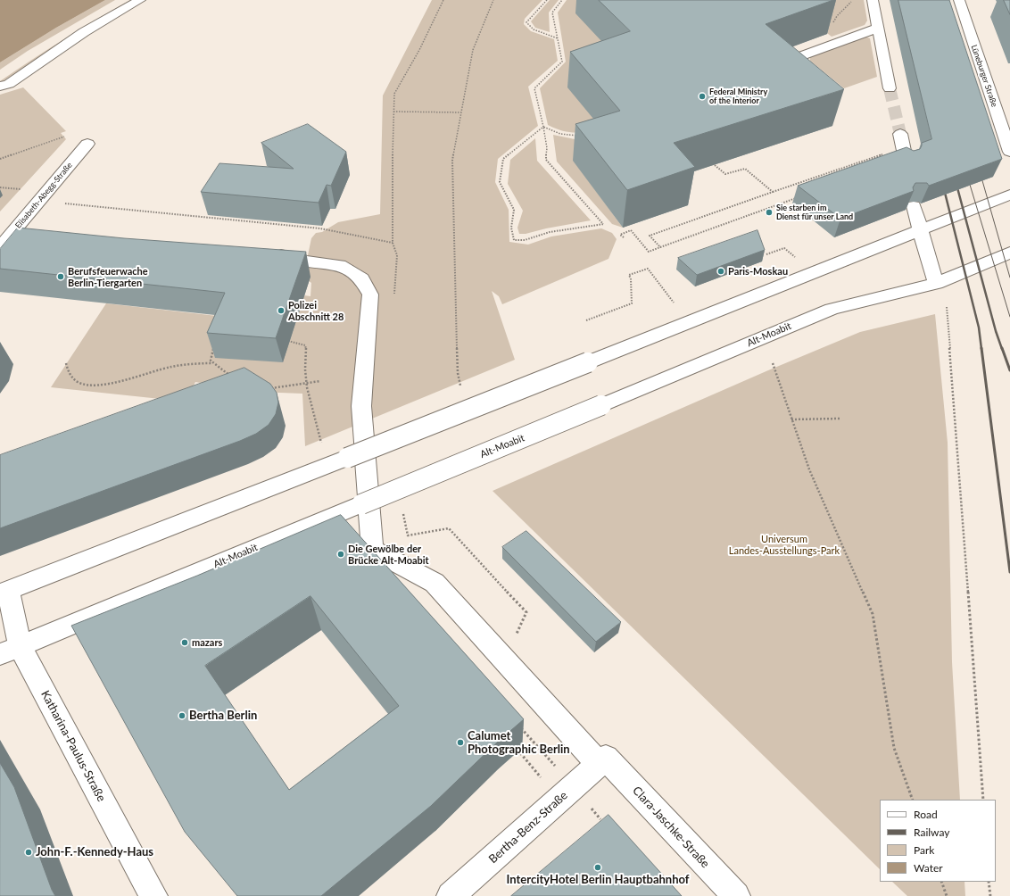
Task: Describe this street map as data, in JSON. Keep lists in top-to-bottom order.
{
  "streets": {
    "street": [
      "Lüneburger Straße",
      "Elisabeth-Abegg-Straße",
      "Alt-Moabit",
      "Katharina-Paulus-Straße",
      "Bertha-Benz-Straße",
      "Clara-Jaschke-Straße"
    ]
  },
  "crossings": [
    ["Alt-Moabit", "Katharina-Paulus-Straße"],
    ["Bertha-Benz-Straße", "Clara-Jaschke-Straße"]
  ],
  "parks": ["Universum Landes-Ausstellungs-Park"],
  "places": [
    "Federal Ministry of the Interior",
    "Sie starben im Dienst für unser Land",
    "Paris-Moskau",
    "Berufsfeuerwache Berlin-Tiergarten",
    "Polizei Abschnitt 28",
    "Die Gewölbe der Brücke Alt-Moabit",
    "mazars",
    "Bertha Berlin",
    "Calumet Photographic Berlin",
    "John-F.-Kennedy-Haus",
    "IntercityHotel Berlin Hauptbahnhof"
  ],
  "legend": [
    "Road",
    "Railway",
    "Park",
    "Water"
  ]
}
